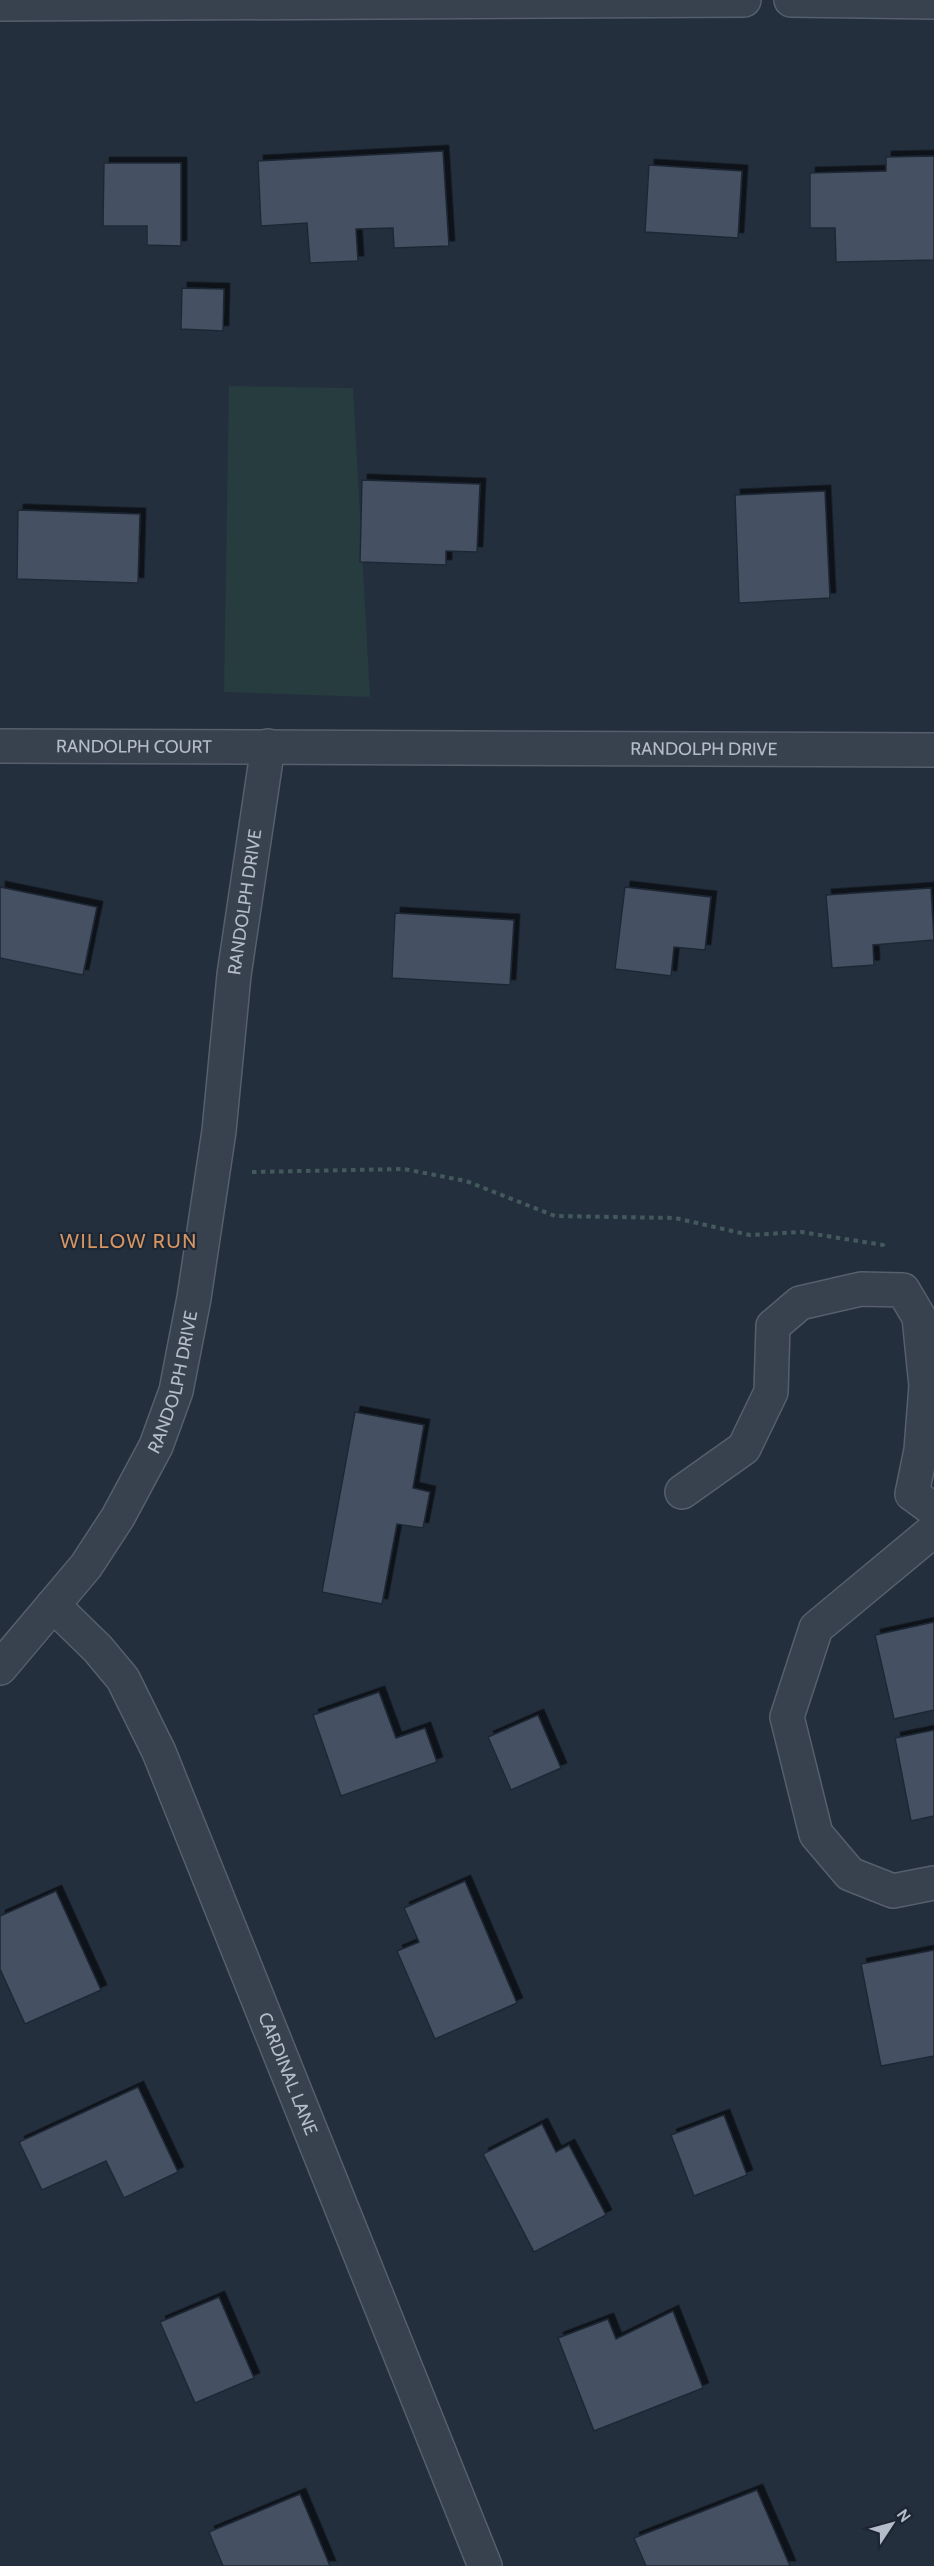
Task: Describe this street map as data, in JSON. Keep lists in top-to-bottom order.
{
  "streets": {
    "street": ["RANDOLPH COURT", "RANDOLPH DRIVE", "CARDINAL LANE"]
  },
  "crossings": [
    ["RANDOLPH COURT", "RANDOLPH DRIVE"],
    ["RANDOLPH DRIVE", "CARDINAL LANE"]
  ],
  "districts": ["WILLOW RUN"],
  "north": "top right"
}
